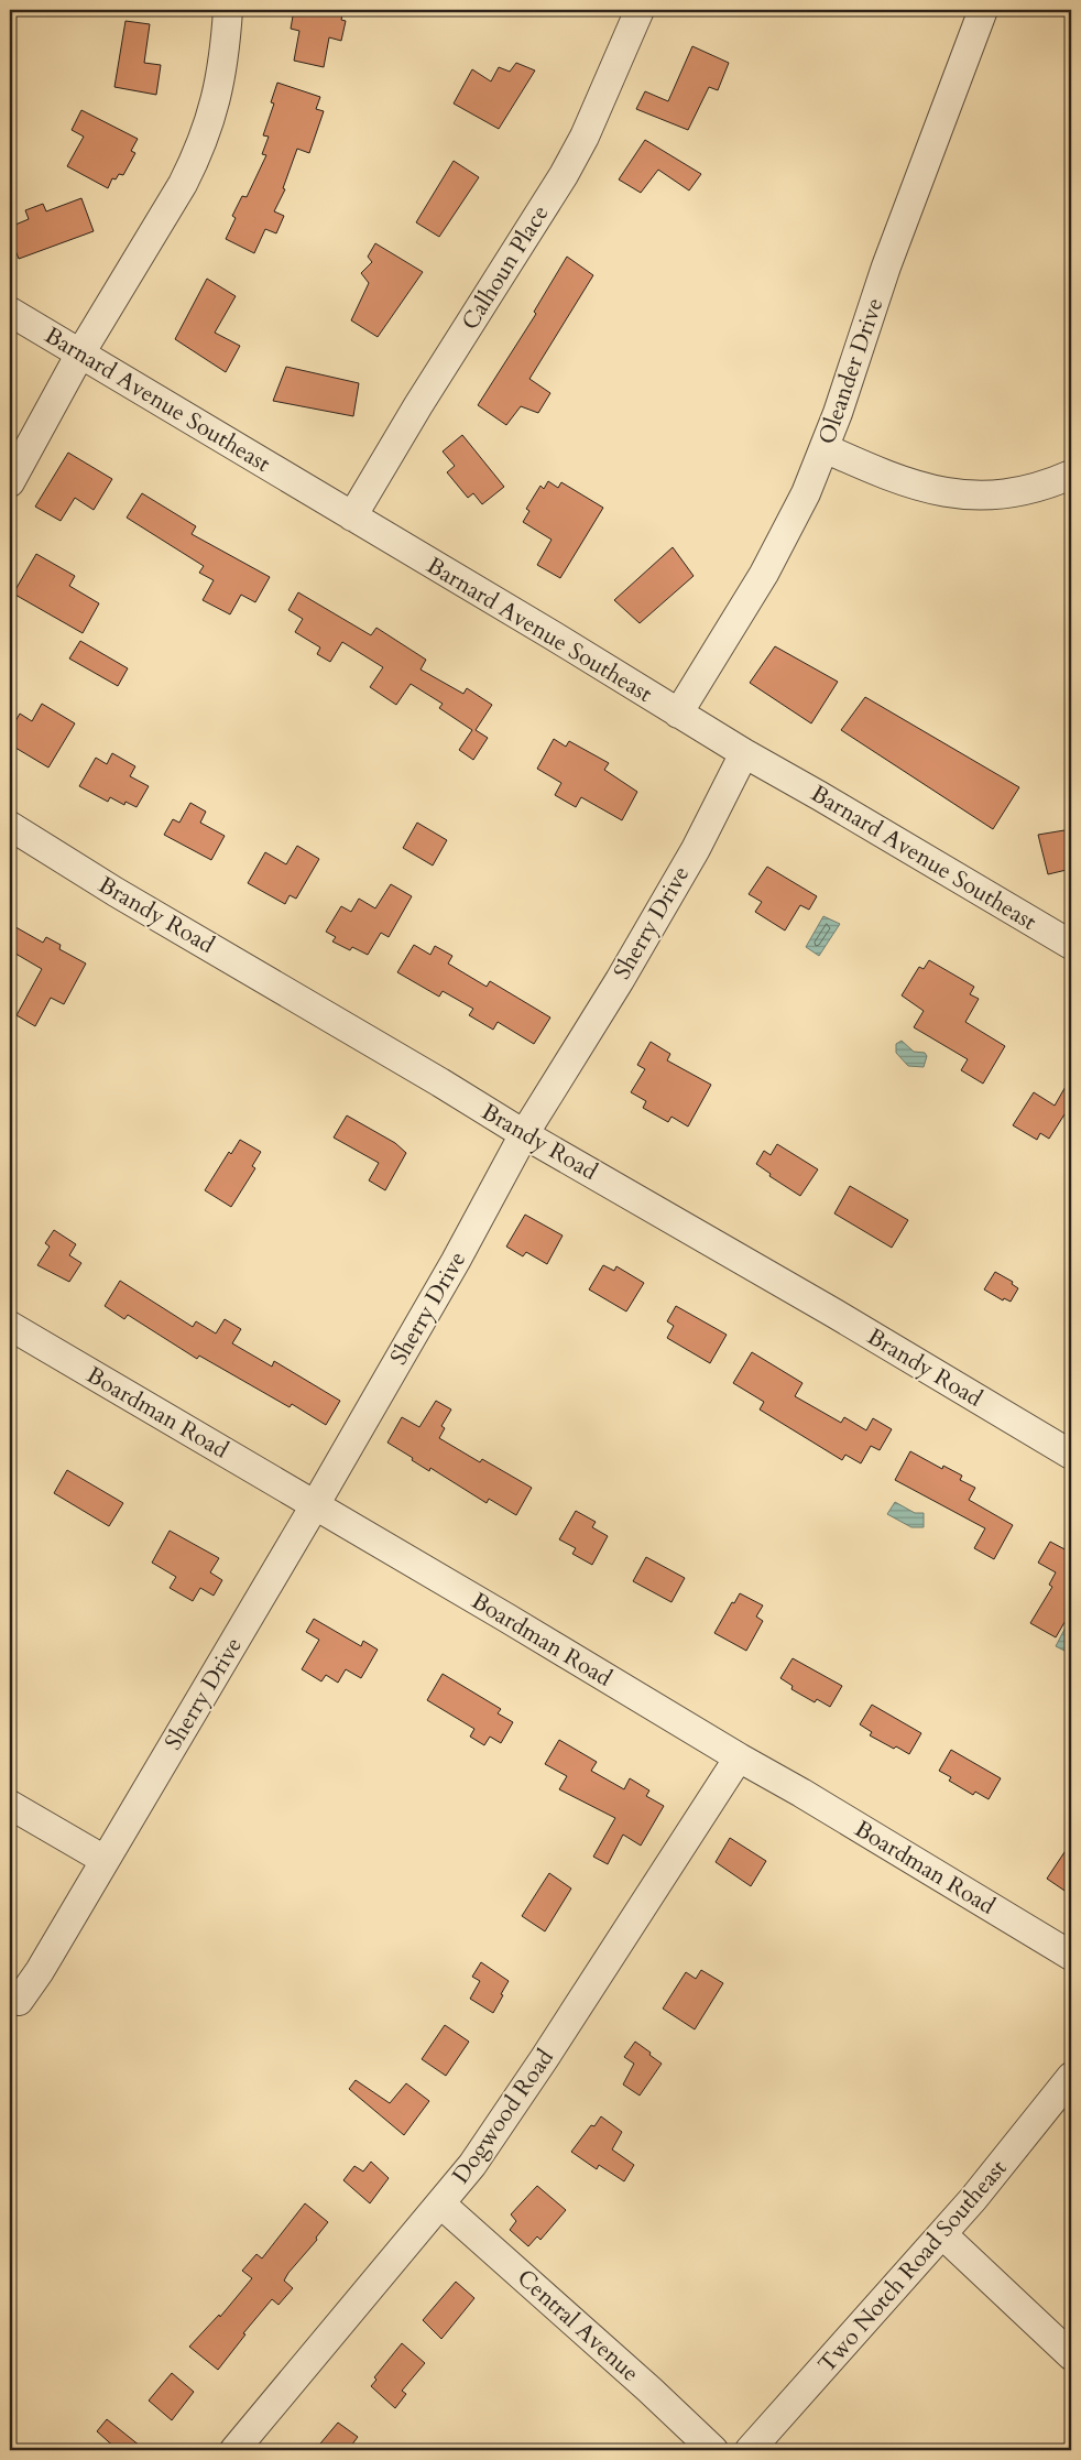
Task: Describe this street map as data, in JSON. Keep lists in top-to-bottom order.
{
  "streets": {
    "street": [
      "Calhoun Place",
      "Oleander Drive",
      "Barnard Avenue Southeast",
      "Brandy Road",
      "Sherry Drive",
      "Boardman Road",
      "Dogwood Road",
      "Two Notch Road Southeast",
      "Central Avenue"
    ]
  },
  "crossings": [
    ["Calhoun Place", "Barnard Avenue Southeast"],
    ["Oleander Drive", "Barnard Avenue Southeast"],
    ["Barnard Avenue Southeast", "Sherry Drive"],
    ["Brandy Road", "Sherry Drive"],
    ["Sherry Drive", "Boardman Road"],
    ["Boardman Road", "Dogwood Road"],
    ["Dogwood Road", "Central Avenue"]
  ]
}
